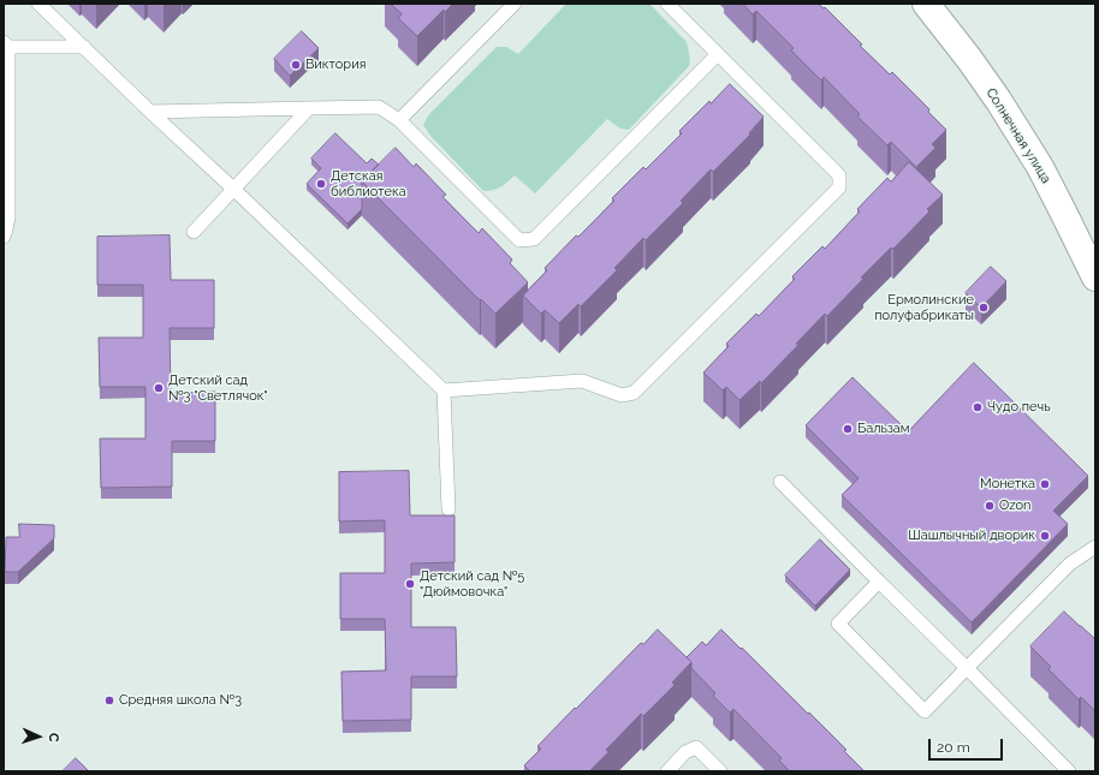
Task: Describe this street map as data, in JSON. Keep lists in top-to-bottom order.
{
  "streets": {
    "street": ["Солнечная улица"]
  },
  "places": [
    "Виктория",
    "Детская библиотека",
    "Ермолинские полуфабрикаты",
    "Детский сад №3 \"Светлячок\"",
    "Чудо печь",
    "Бальзам",
    "Монетка",
    "Ozon",
    "Шашлычный дворик",
    "Детский сад №5 \"Дюймовочка\"",
    "Средняя школа №3"
  ],
  "scale_bar": "20 m",
  "north": "right"
}
